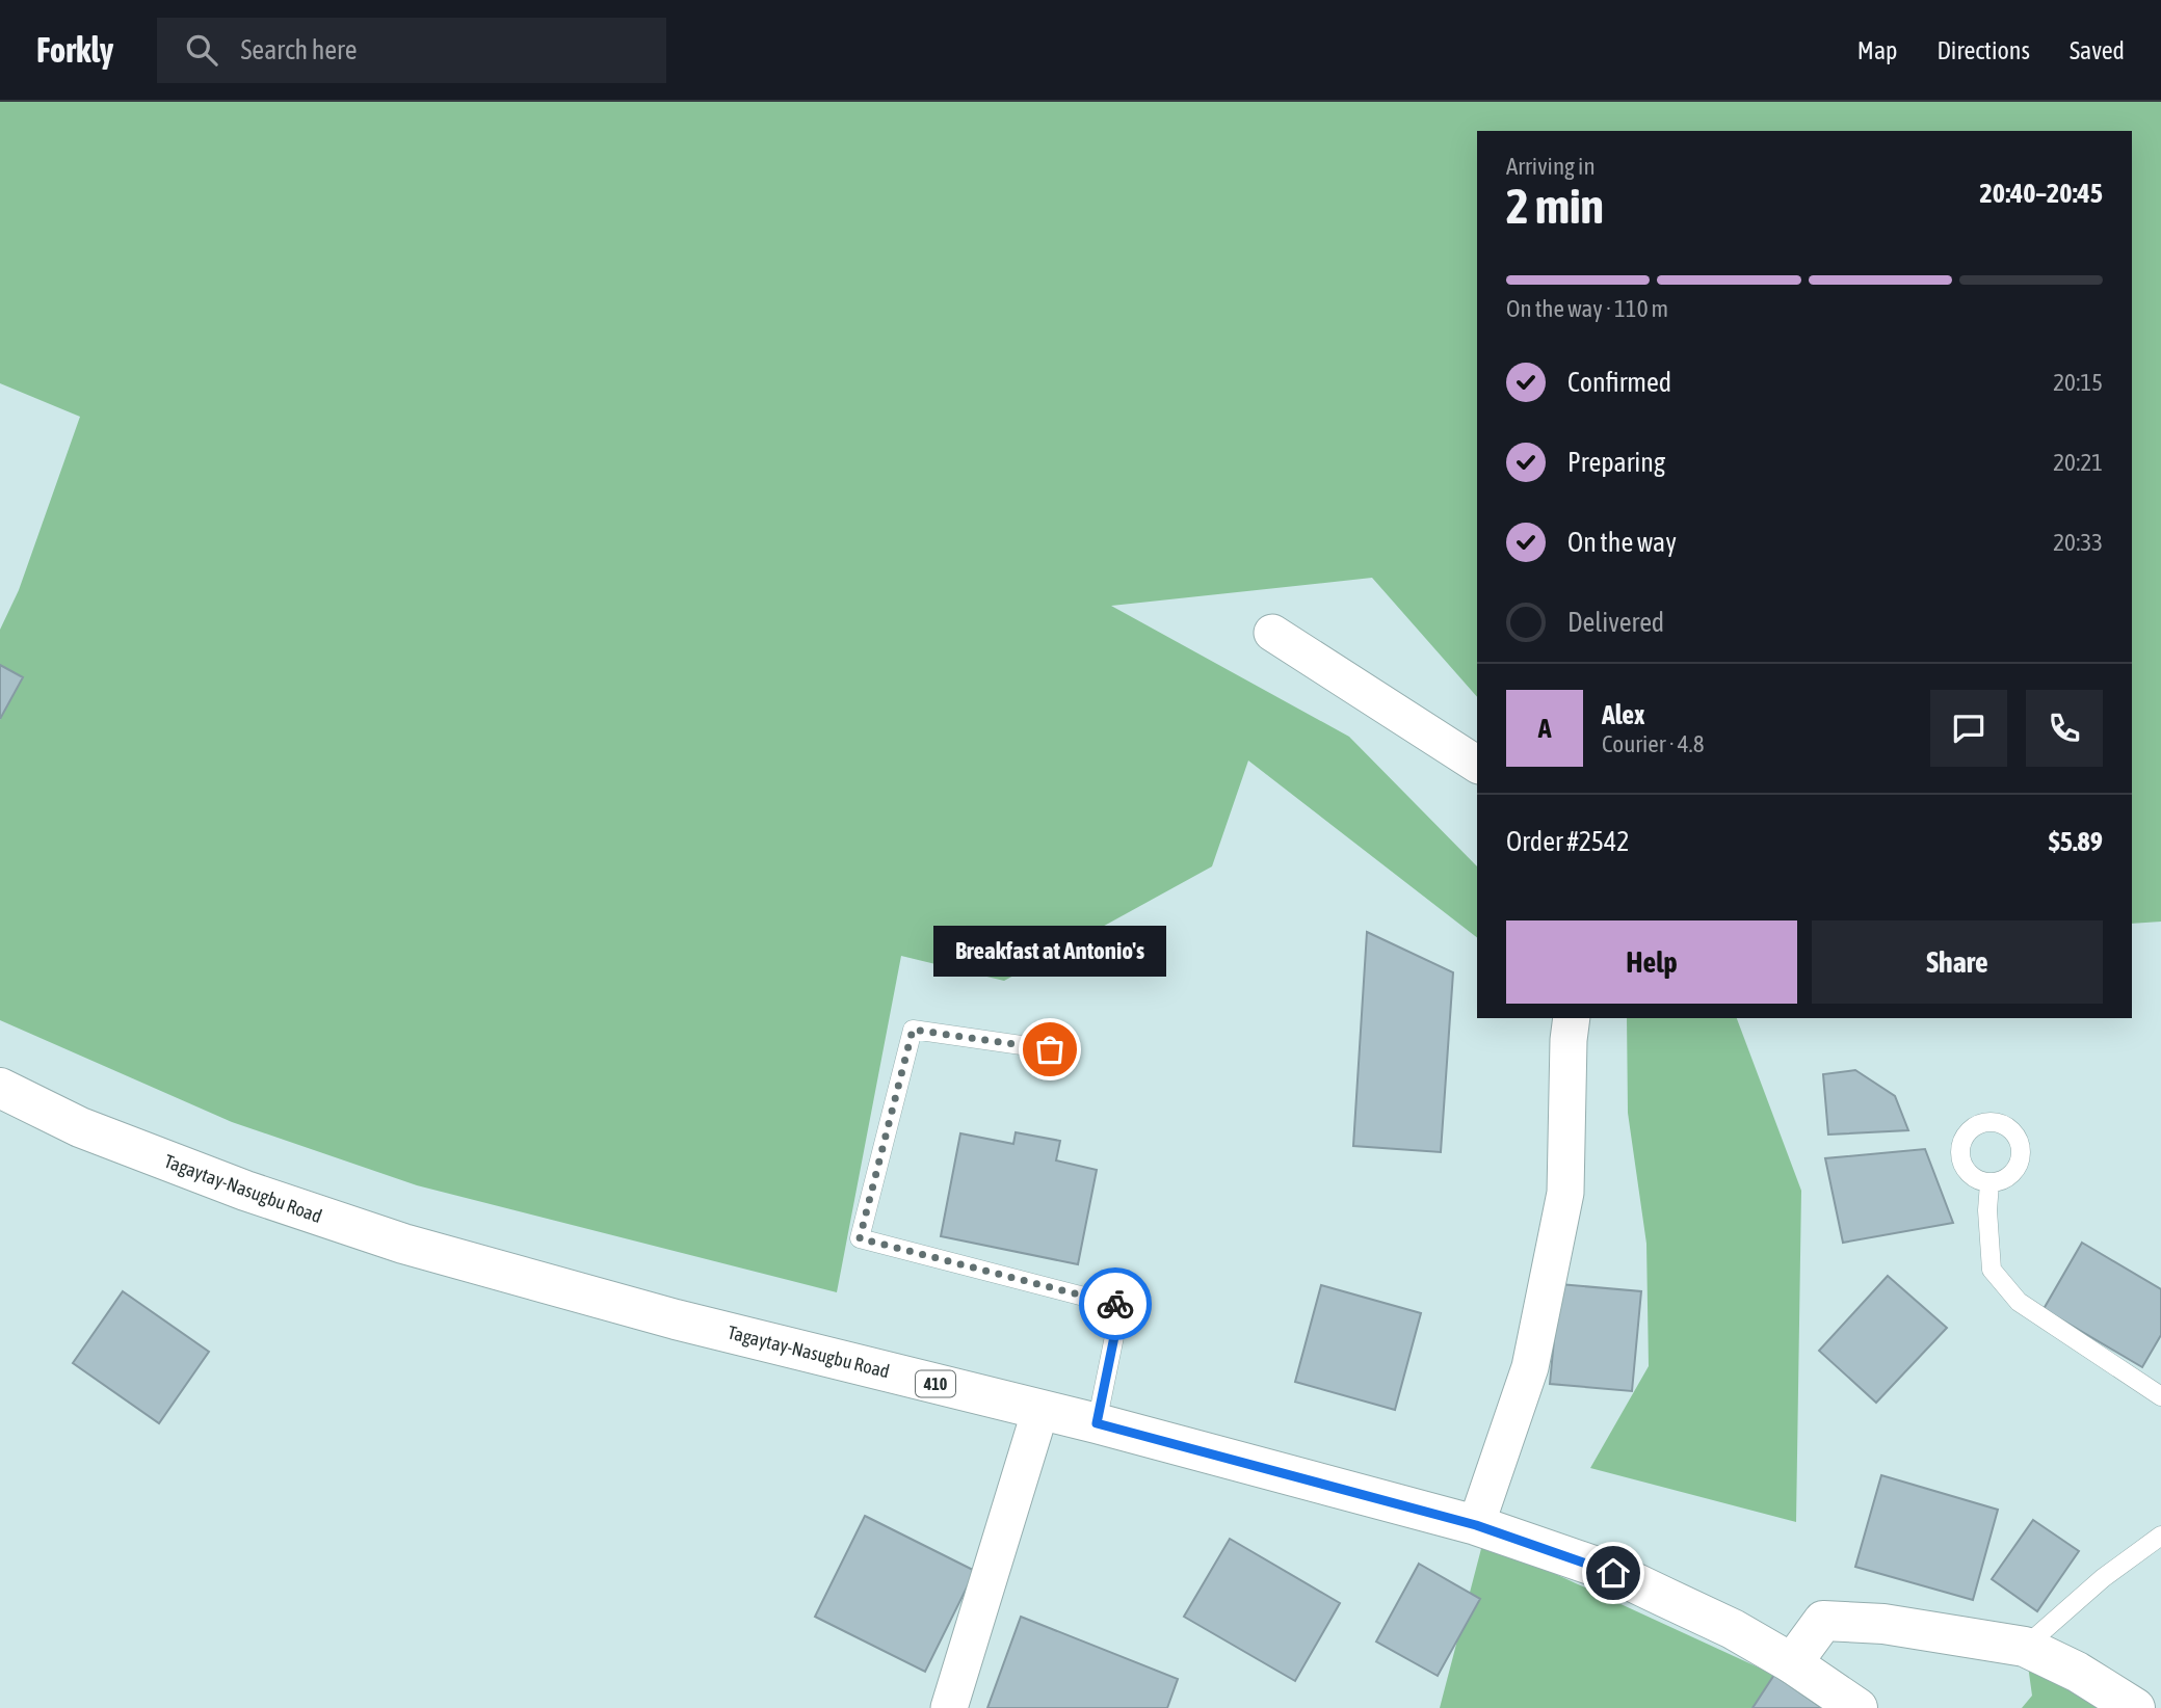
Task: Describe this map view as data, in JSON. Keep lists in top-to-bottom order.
{
  "streets": {
    "main road": ["Tagaytay-Nasugbu Road", "410"]
  },
  "places": ["Breakfast at Antonio's"],
  "page": {
    "header": "Forkly",
    "search": "Search here",
    "nav": ["Map", "Directions", "Saved"],
    "heading": ["2 min", "Arriving in", "20:40–20:45"],
    "panel": [
      "Alex",
      "Courier · 4.8",
      "Order #2542",
      "$5.89"
    ],
    "bar": "On the way · 110 m",
    "list": [
      ["Confirmed", "20:15"],
      ["Preparing", "20:21"],
      ["On the way", "20:33"],
      "Delivered"
    ],
    "round": "A",
    "buttons": ["Help", "Share"],
    "bubble": "Breakfast at Antonio's"
  }
}
